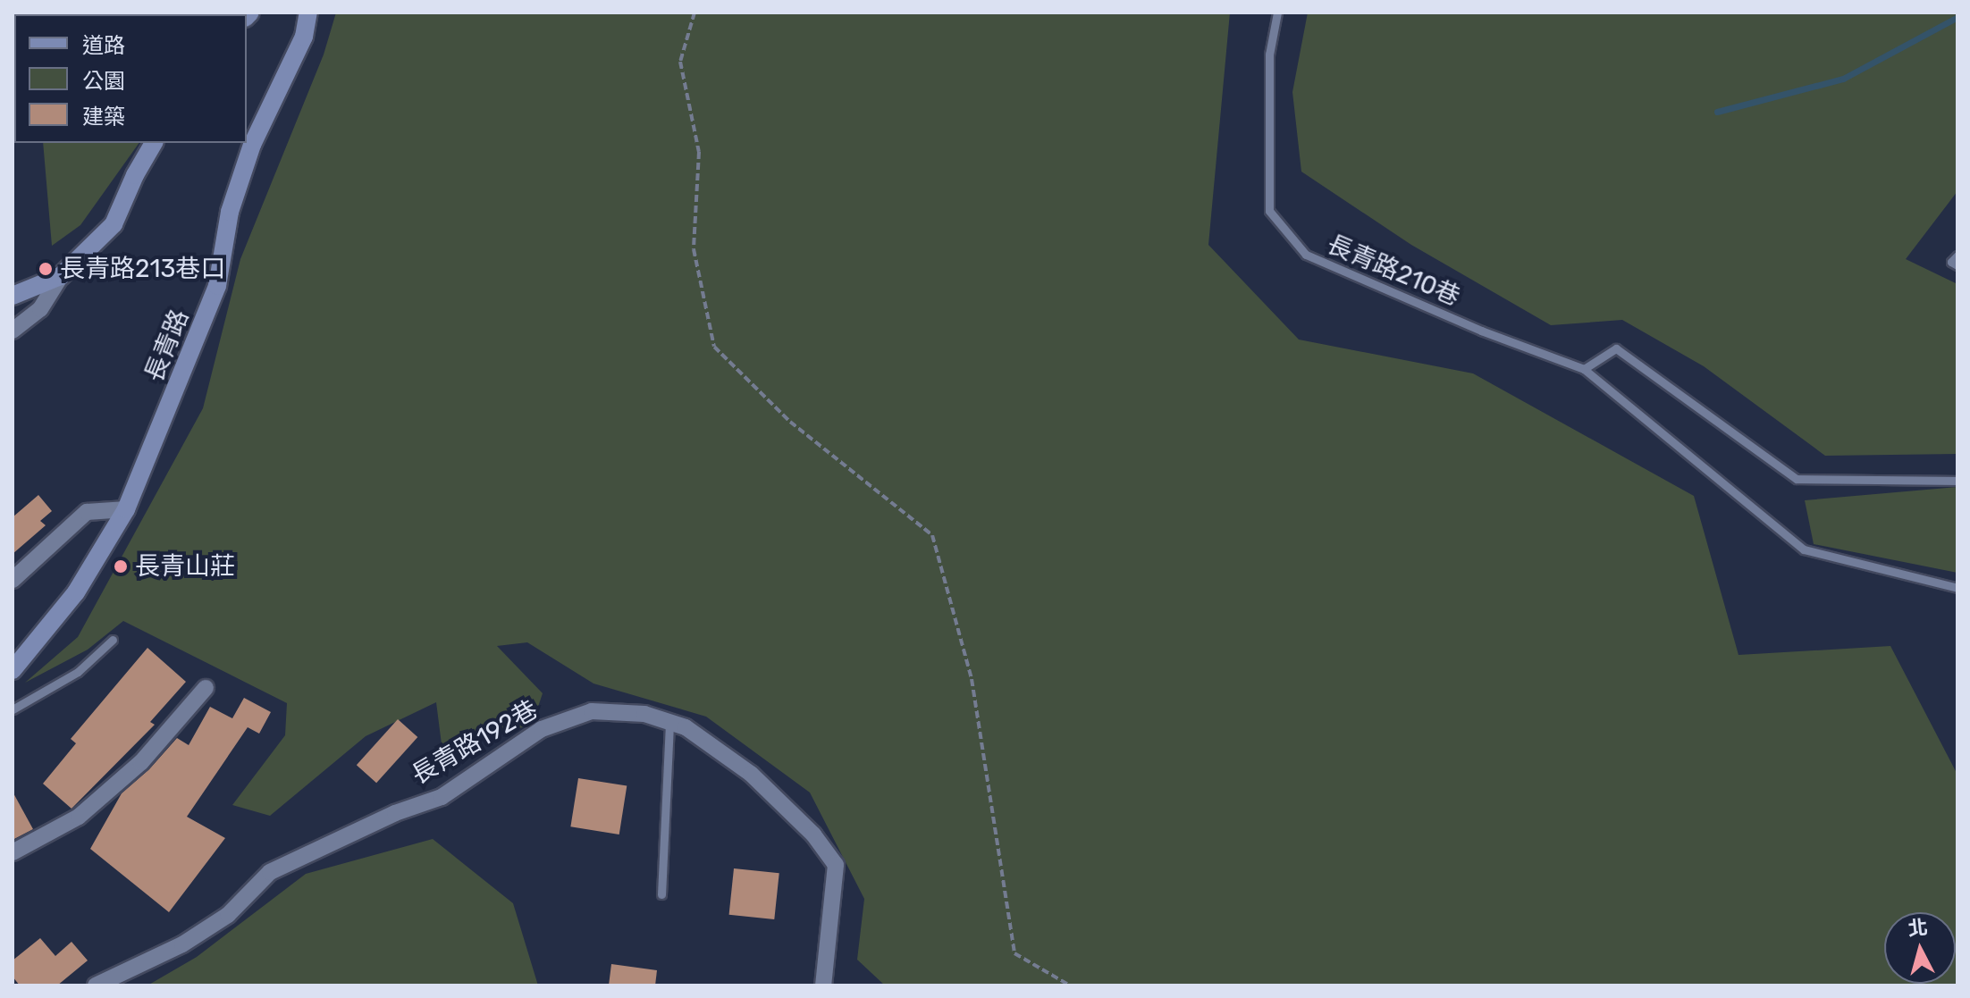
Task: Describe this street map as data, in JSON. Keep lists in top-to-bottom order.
{
  "streets": {
    "street": ["長青路", "長青路192巷"],
    "lane": ["長青路210巷"]
  },
  "places": ["長青路213巷口", "長青山莊"],
  "legend": ["道路", "公園", "建築"],
  "north": "top"
}
